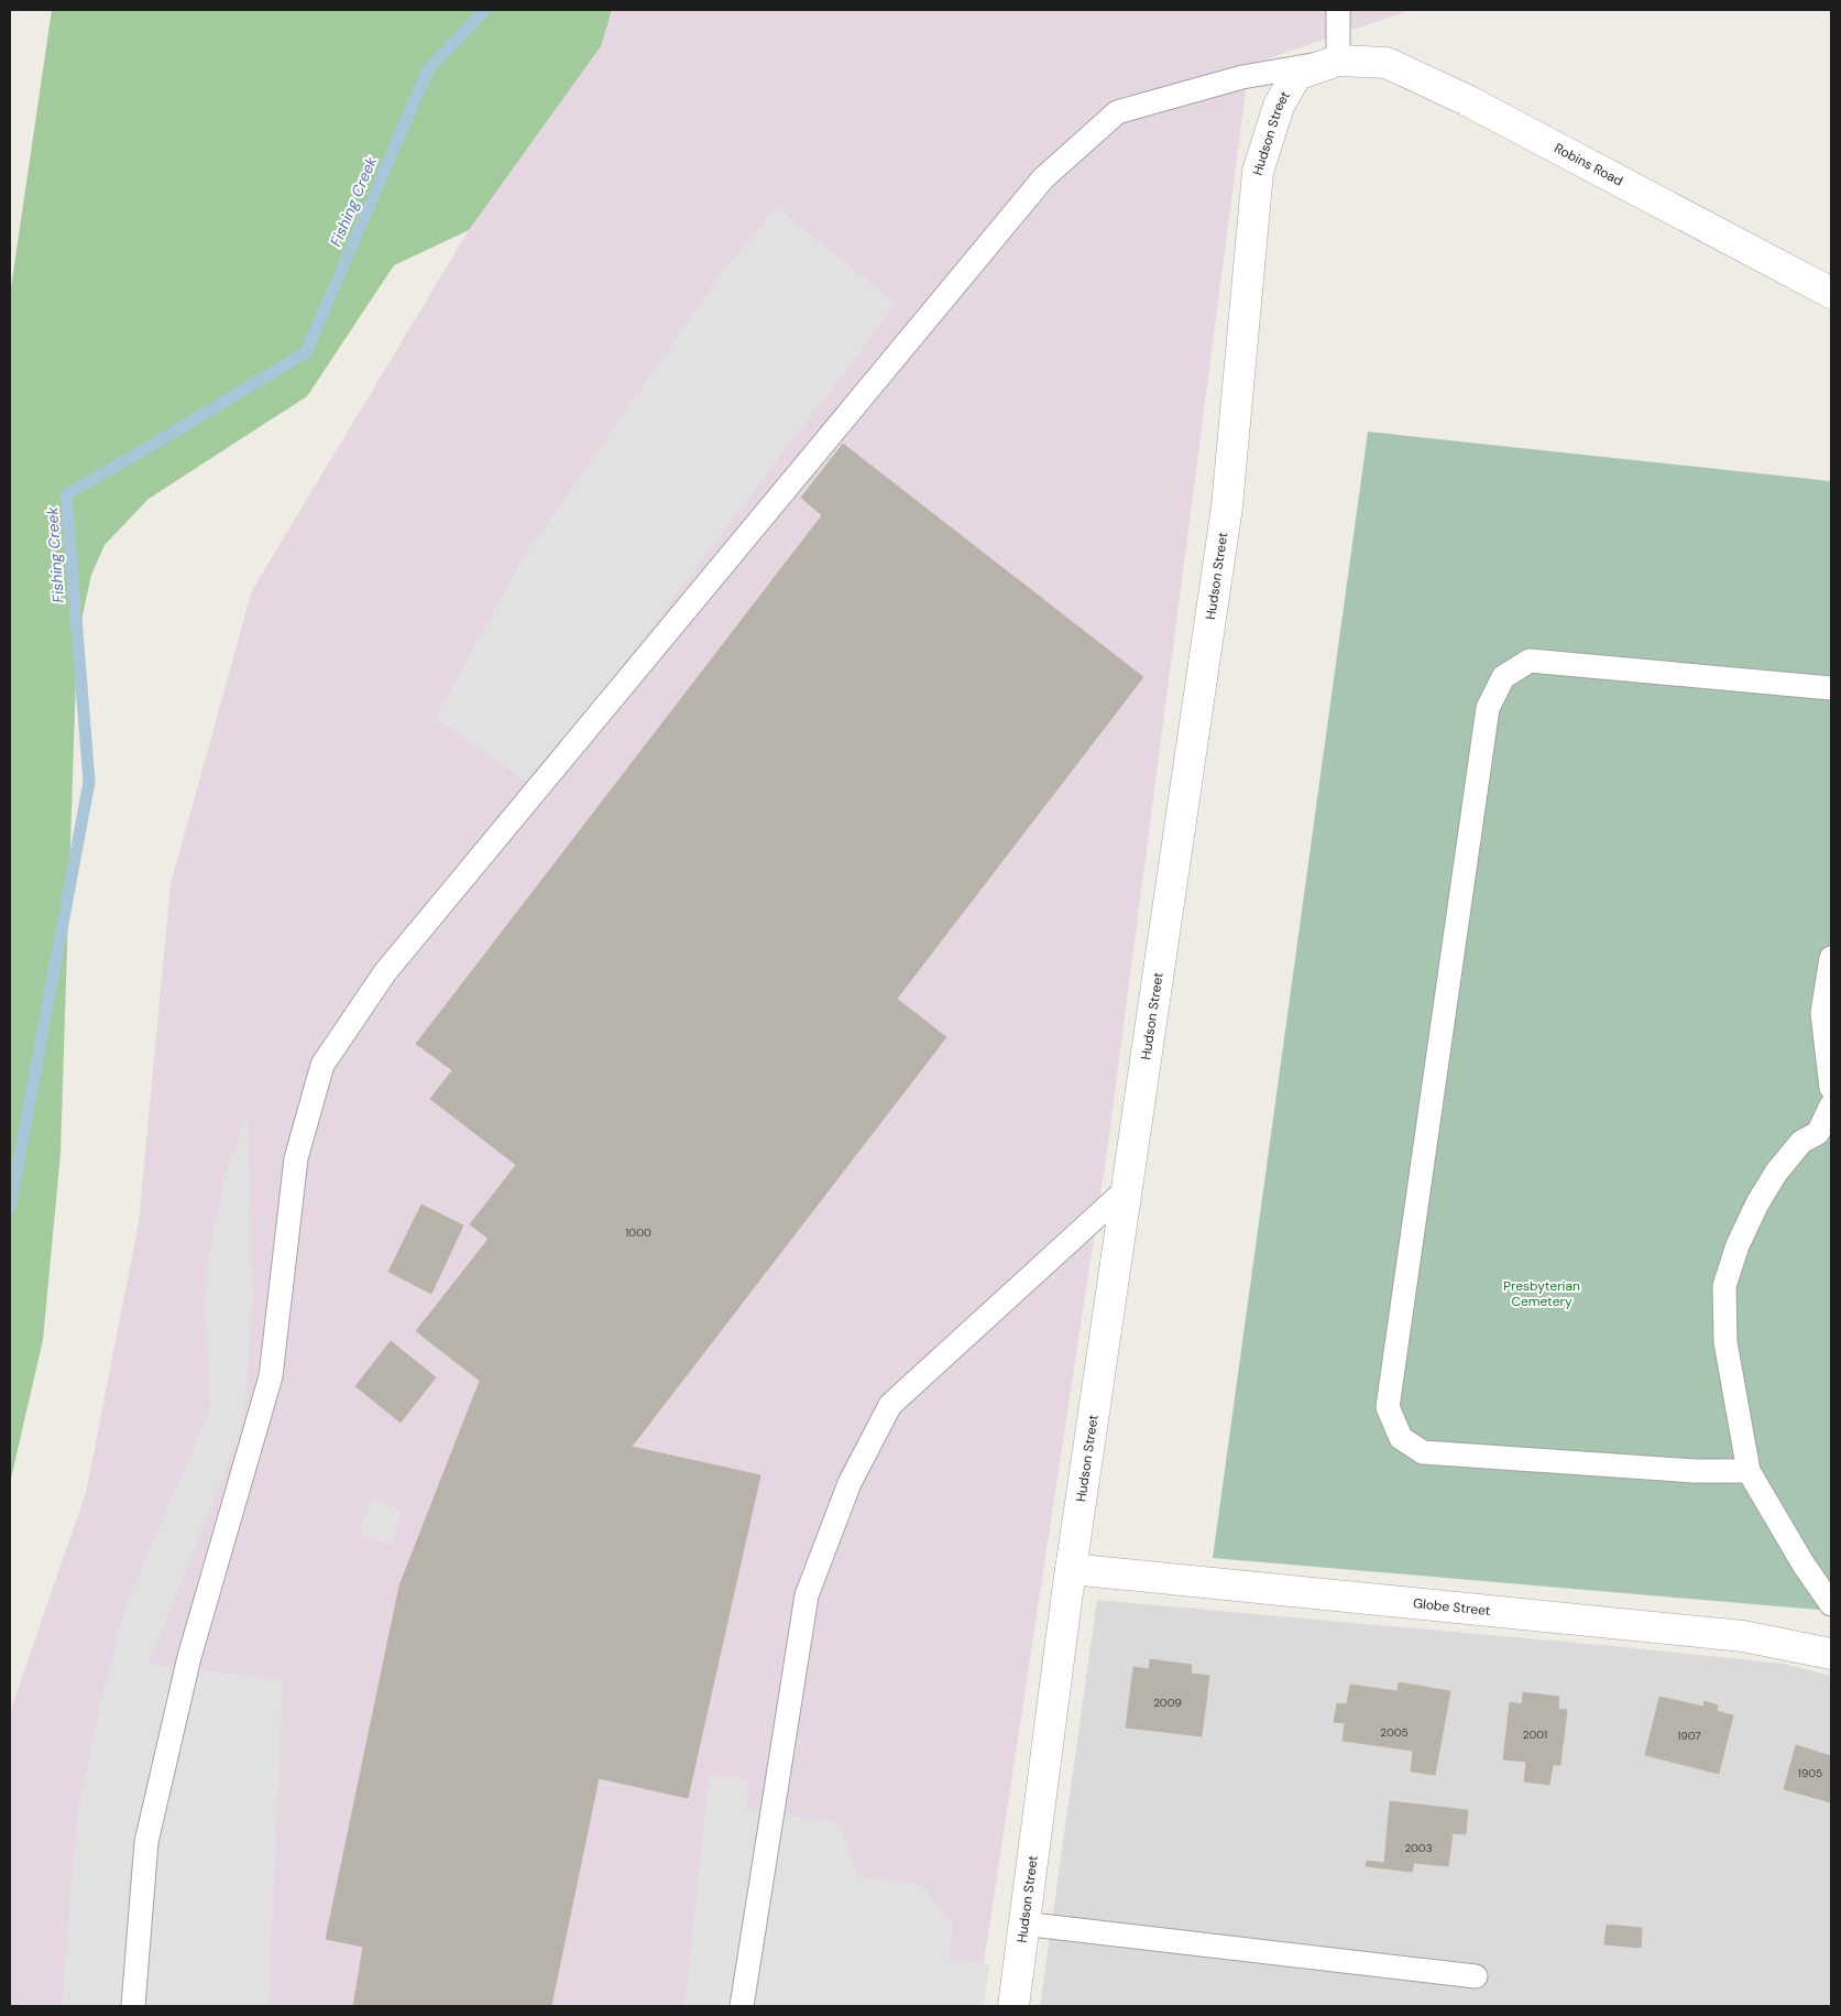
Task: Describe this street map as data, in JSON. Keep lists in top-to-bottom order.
{
  "streets": {
    "street": ["Hudson Street", "Robins Road", "Globe Street"]
  },
  "crossings": [
    ["Hudson Street", "Robins Road"],
    ["Hudson Street", "Globe Street"]
  ],
  "water": ["Fishing Creek"],
  "parks": ["Presbyterian Cemetery"],
  "house_numbers": [
    "1000",
    "2009",
    "2005",
    "2001",
    "1907",
    "1905",
    "2003"
  ]
}
